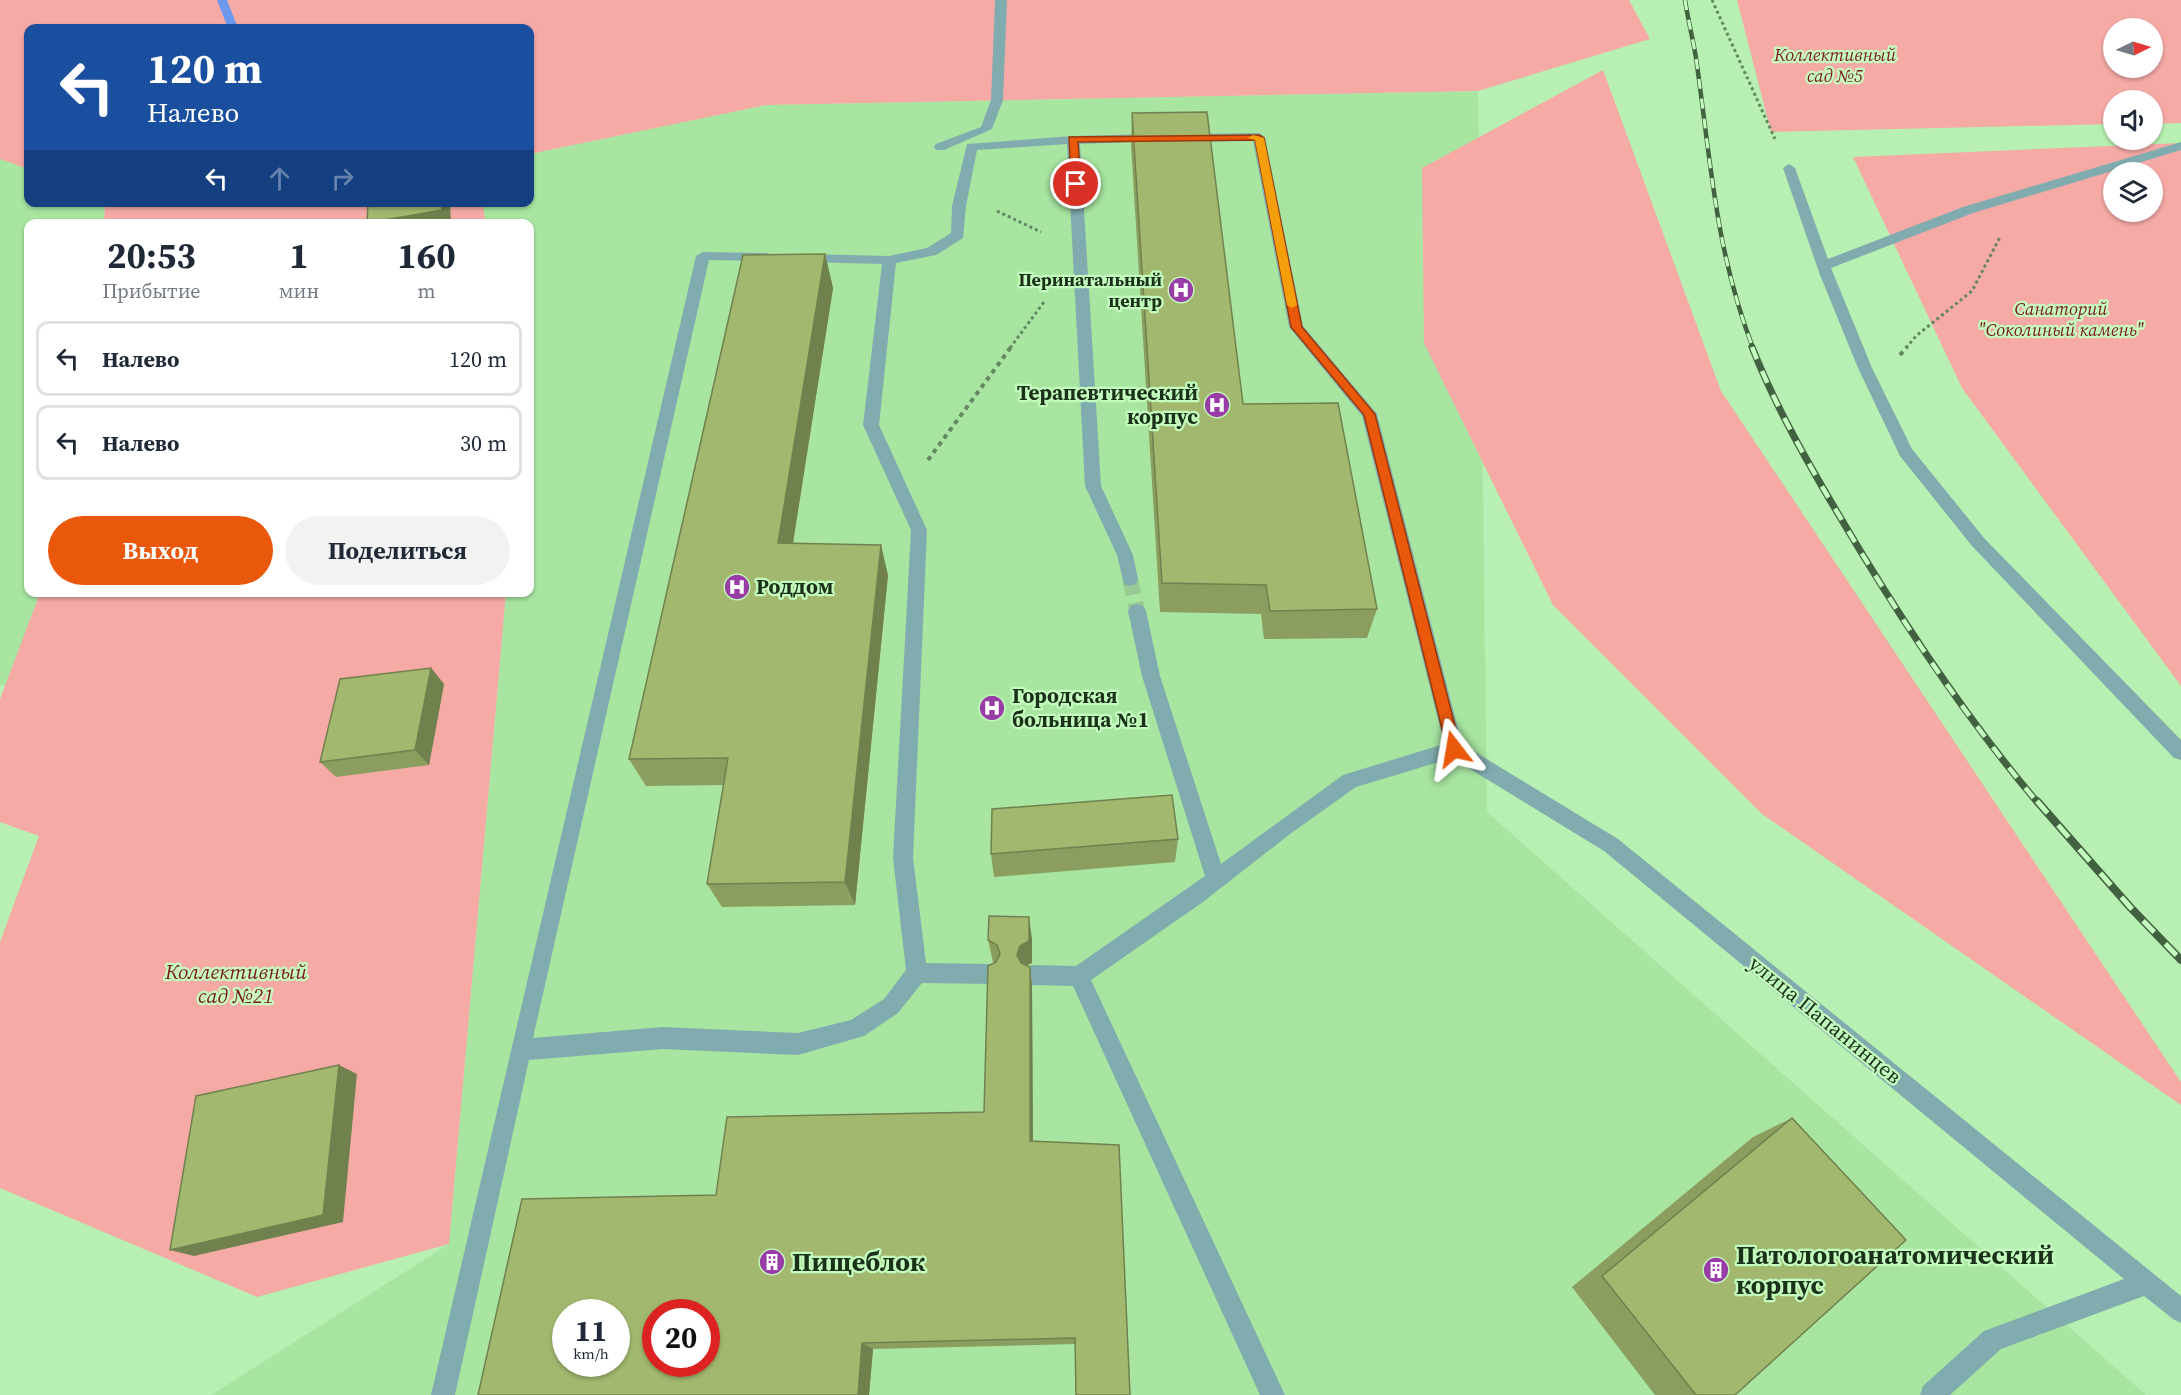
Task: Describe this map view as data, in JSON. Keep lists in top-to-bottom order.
{
  "streets": {
    "street": ["улица Папанинцев"]
  },
  "parks": ["Коллективный сад №5", "Санаторий \"Соколиный камень\"", "Коллективный сад №21"],
  "places": {
    "hospital": [
      "Перинатальный центр",
      "Терапевтический корпус",
      "Роддом",
      "Городская больница №1"
    ],
    "building": ["Пищеблок", "Патологоанатомический корпус"]
  },
  "north": "right",
  "page": {
    "turn": ["120 m", "Налево"],
    "eta": [
      "20:53",
      "Прибытие",
      "1",
      "мин",
      "160",
      "m"
    ],
    "list": [
      {
        "name": "Налево",
        "value": "120 m"
      },
      {
        "name": "Налево",
        "value": "30 m"
      }
    ],
    "buttons": ["Выход", "Поделиться"],
    "speed": "11 km/h",
    "limit": "20"
  }
}
